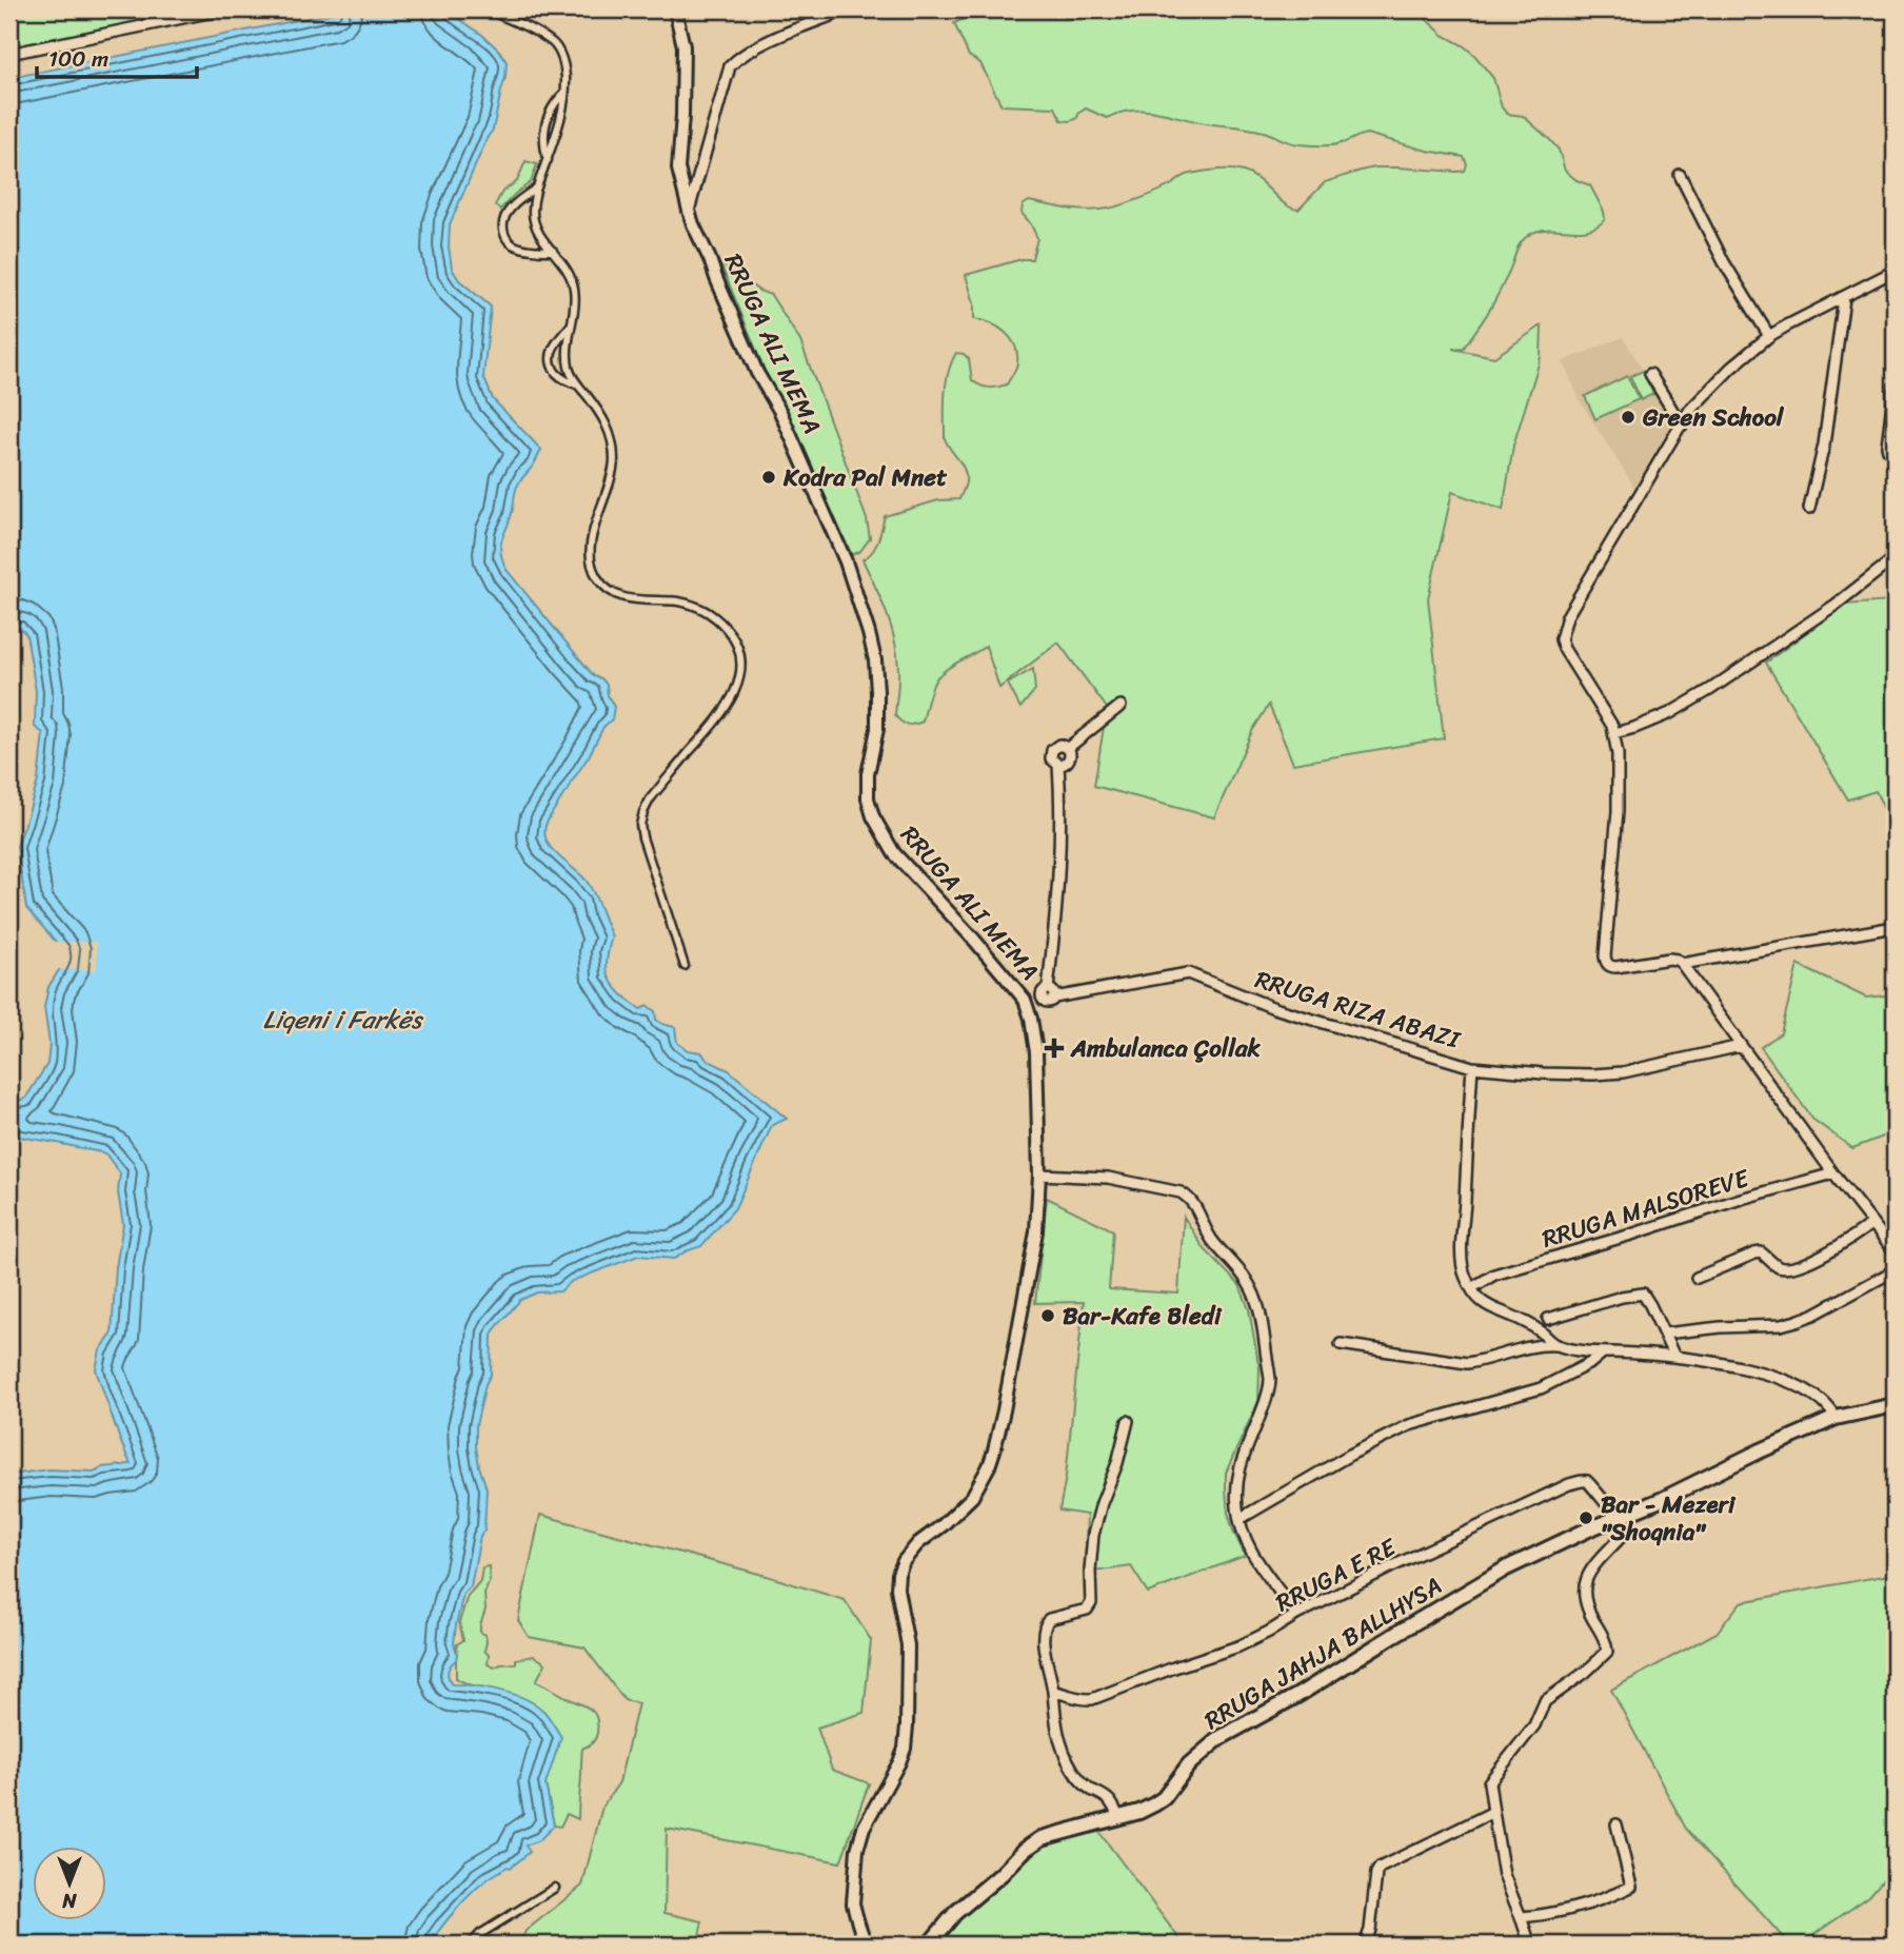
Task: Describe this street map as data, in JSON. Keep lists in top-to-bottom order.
{
  "streets": {
    "main road": ["RRUGA JAHJA BALLHYSA"],
    "street": [
      "RRUGA ALI MEMA",
      "RRUGA RIZA ABAZI",
      "RRUGA MALSOREVE",
      "RRUGA E RE"
    ]
  },
  "crossings": [
    ["RRUGA RIZA ABAZI", "RRUGA MALSOREVE"],
    ["RRUGA E RE", "RRUGA JAHJA BALLHYSA"]
  ],
  "water": ["Liqeni i Farkës"],
  "places": {
    "other": [
      "Green School",
      "Kodra Pal Mnet",
      "Bar-Kafe Bledi",
      "Bar - Mezeri \"Shoqnia\""
    ],
    "health": ["Ambulanca Çollak"]
  },
  "scale_bar": "100 m",
  "north": "bottom"
}
